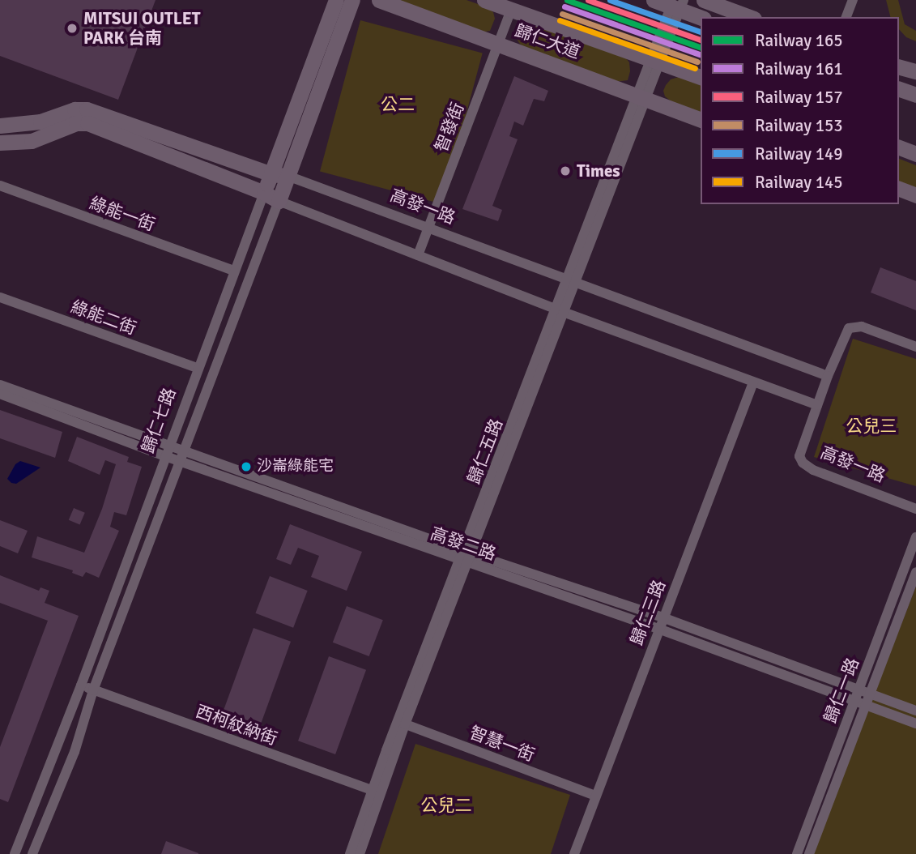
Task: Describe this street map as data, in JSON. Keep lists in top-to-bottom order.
{
  "streets": {
    "main road": ["歸仁大道", "高發一路", "歸仁七路"],
    "street": [
      "智發街",
      "綠能一街",
      "綠能二街",
      "歸仁五路",
      "高發二路",
      "歸仁三路",
      "歸仁一路",
      "西柯紋納街",
      "智慧一街"
    ]
  },
  "crossings": [
    ["歸仁大道", "智發街"],
    ["歸仁大道", "歸仁五路"],
    ["智發街", "高發一路"],
    ["高發一路", "歸仁七路"],
    ["高發一路", "歸仁五路"],
    ["綠能一街", "歸仁七路"],
    ["綠能二街", "歸仁七路"],
    ["歸仁七路", "高發二路"],
    ["歸仁七路", "西柯紋納街"],
    ["歸仁五路", "高發二路"],
    ["歸仁五路", "西柯紋納街"],
    ["歸仁五路", "智慧一街"],
    ["高發二路", "歸仁三路"],
    ["高發二路", "歸仁一路"],
    ["歸仁三路", "智慧一街"]
  ],
  "parks": ["公二", "公兒三", "公兒二"],
  "places": ["MITSUI OUTLET PARK 台南", "Times", "沙崙綠能宅"],
  "lines": [
    "rail line 165",
    "rail line 157",
    "rail line 149",
    "rail line 161",
    "rail line 153",
    "rail line 145"
  ],
  "legend": [
    "Railway 165",
    "Railway 161",
    "Railway 157",
    "Railway 153",
    "Railway 149",
    "Railway 145"
  ]
}
